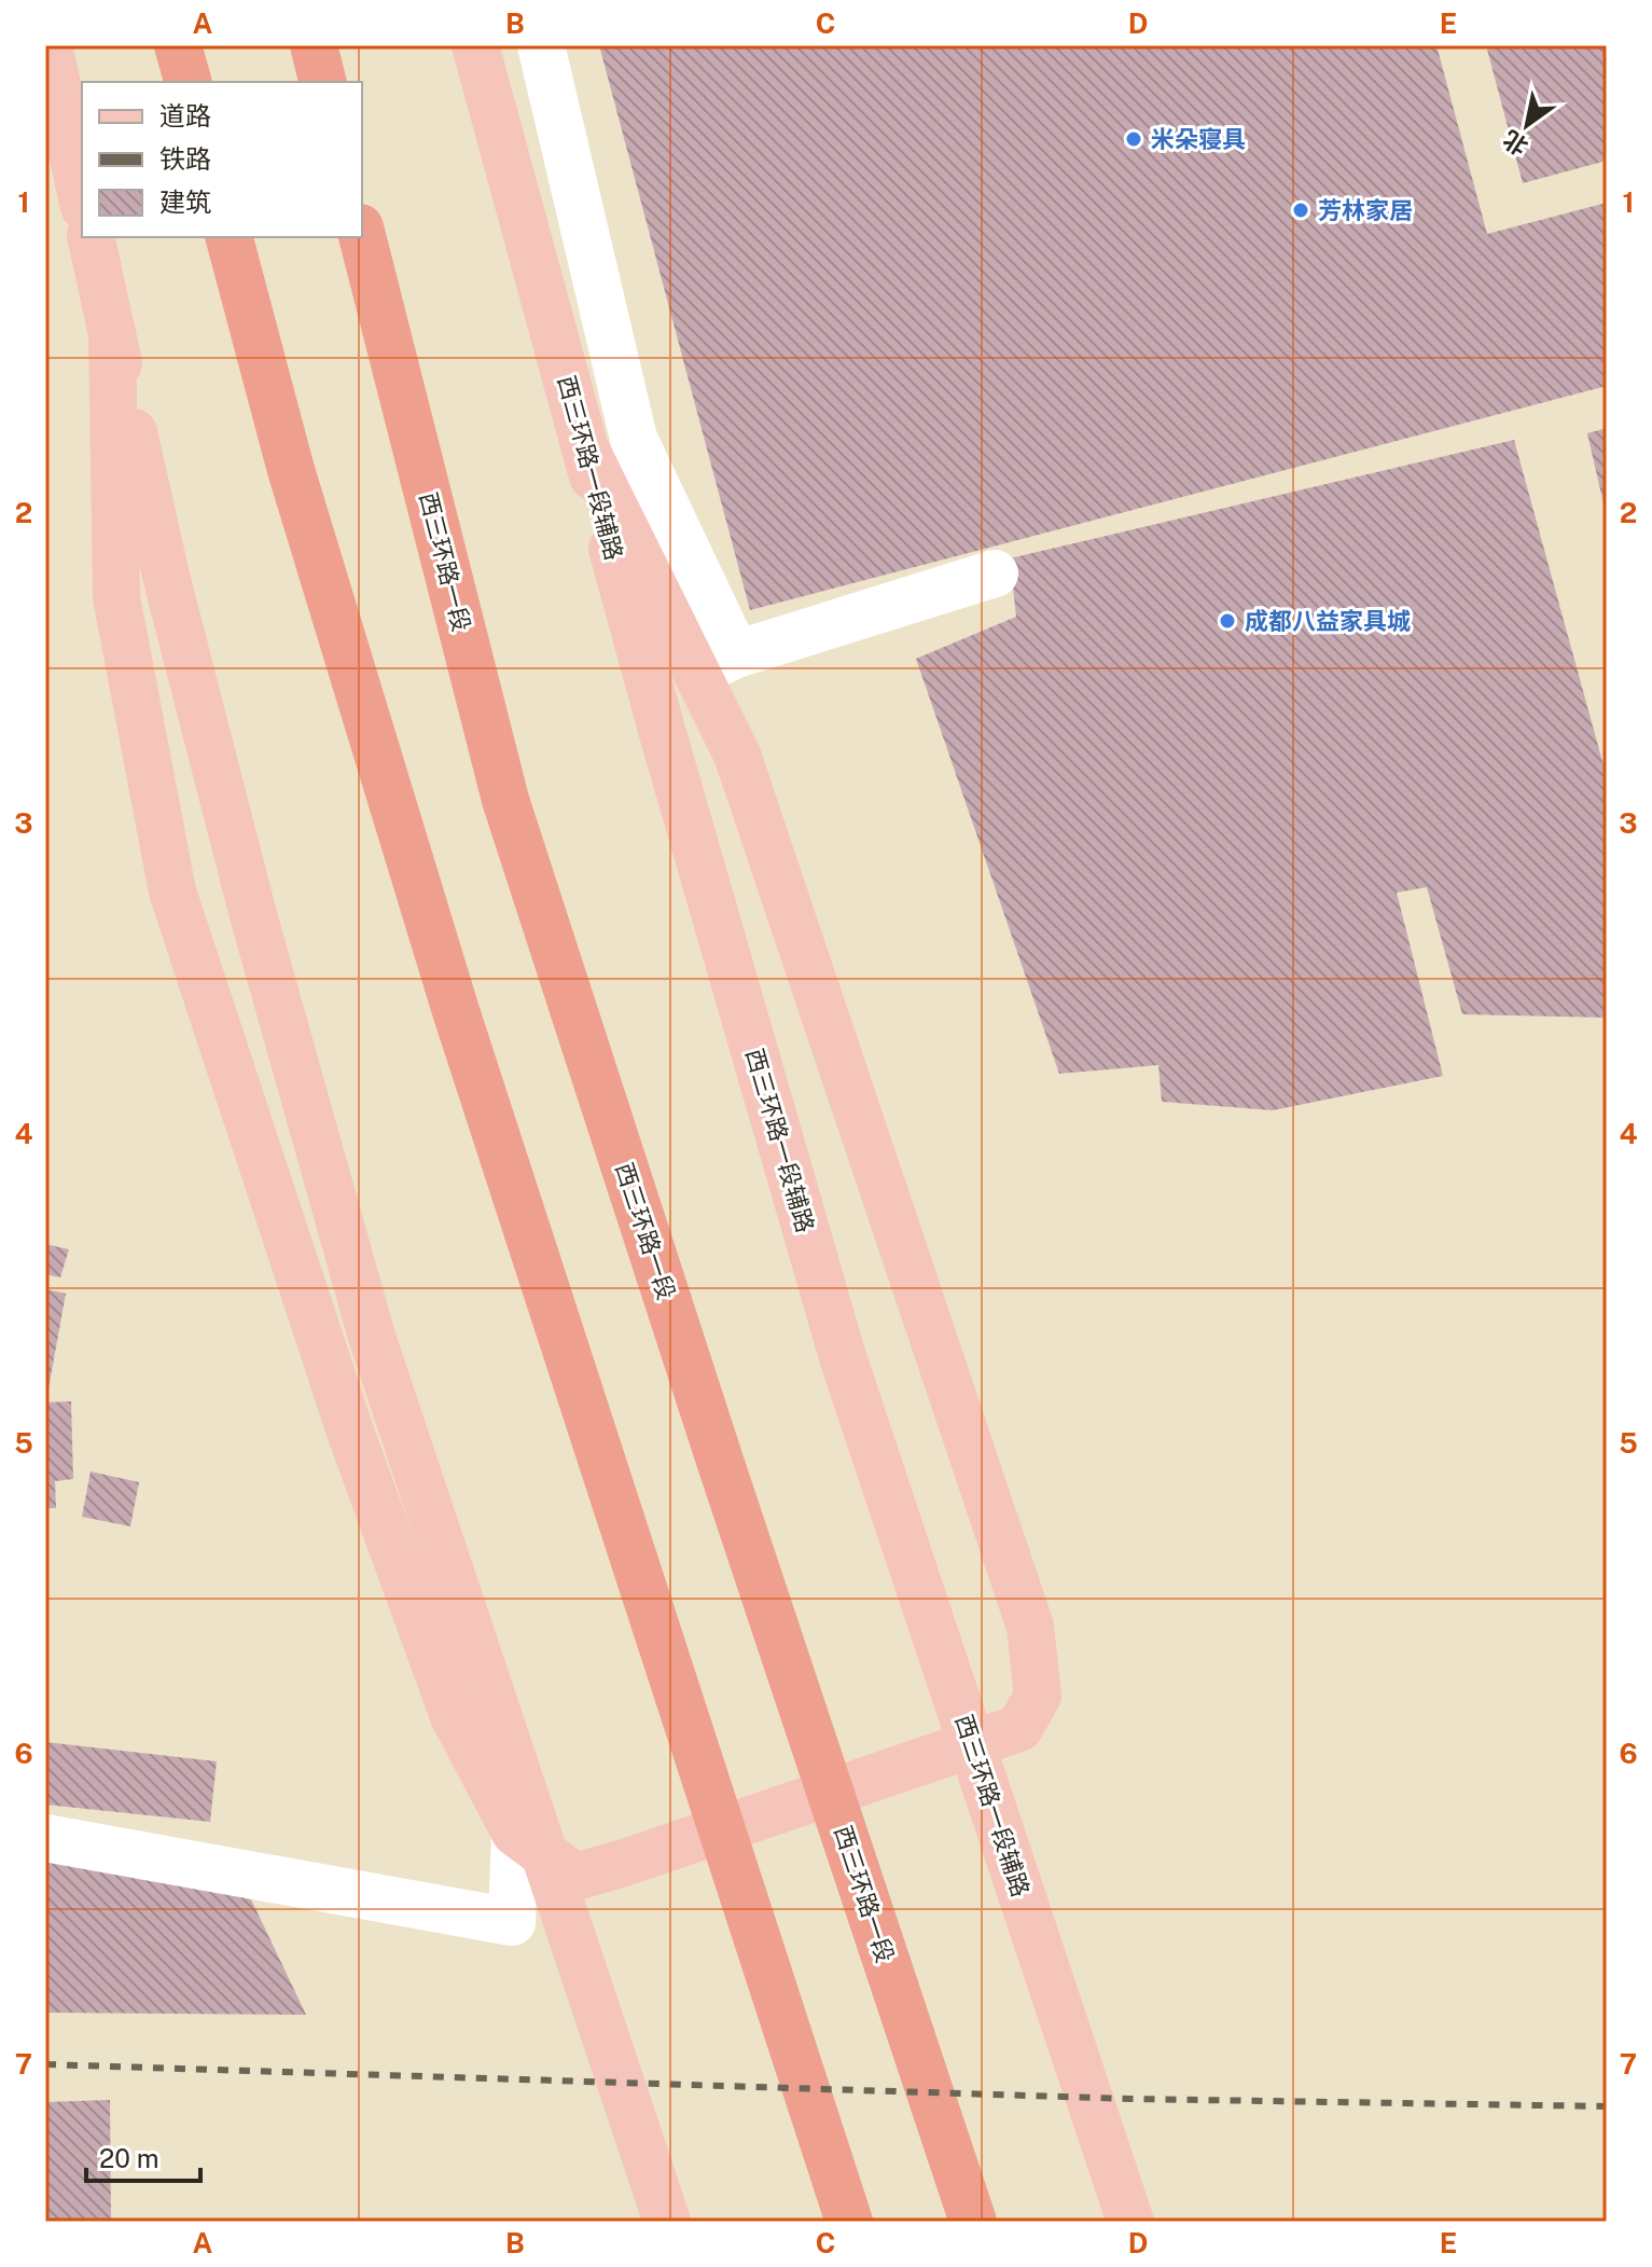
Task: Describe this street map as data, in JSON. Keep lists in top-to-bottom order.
{
  "streets": {
    "highway": ["西三环路一段"],
    "main road": ["西三环路一段辅路"]
  },
  "places": ["米朵寝具", "芳林家居", "成都八益家具城"],
  "legend": ["道路", "铁路", "建筑"],
  "scale_bar": "20 m",
  "north": "bottom left",
  "grid": {
    "columns": [
      "A",
      "B",
      "C",
      "D",
      "E"
    ],
    "rows": [
      "1",
      "2",
      "3",
      "4",
      "5",
      "6",
      "7"
    ]
  }
}
